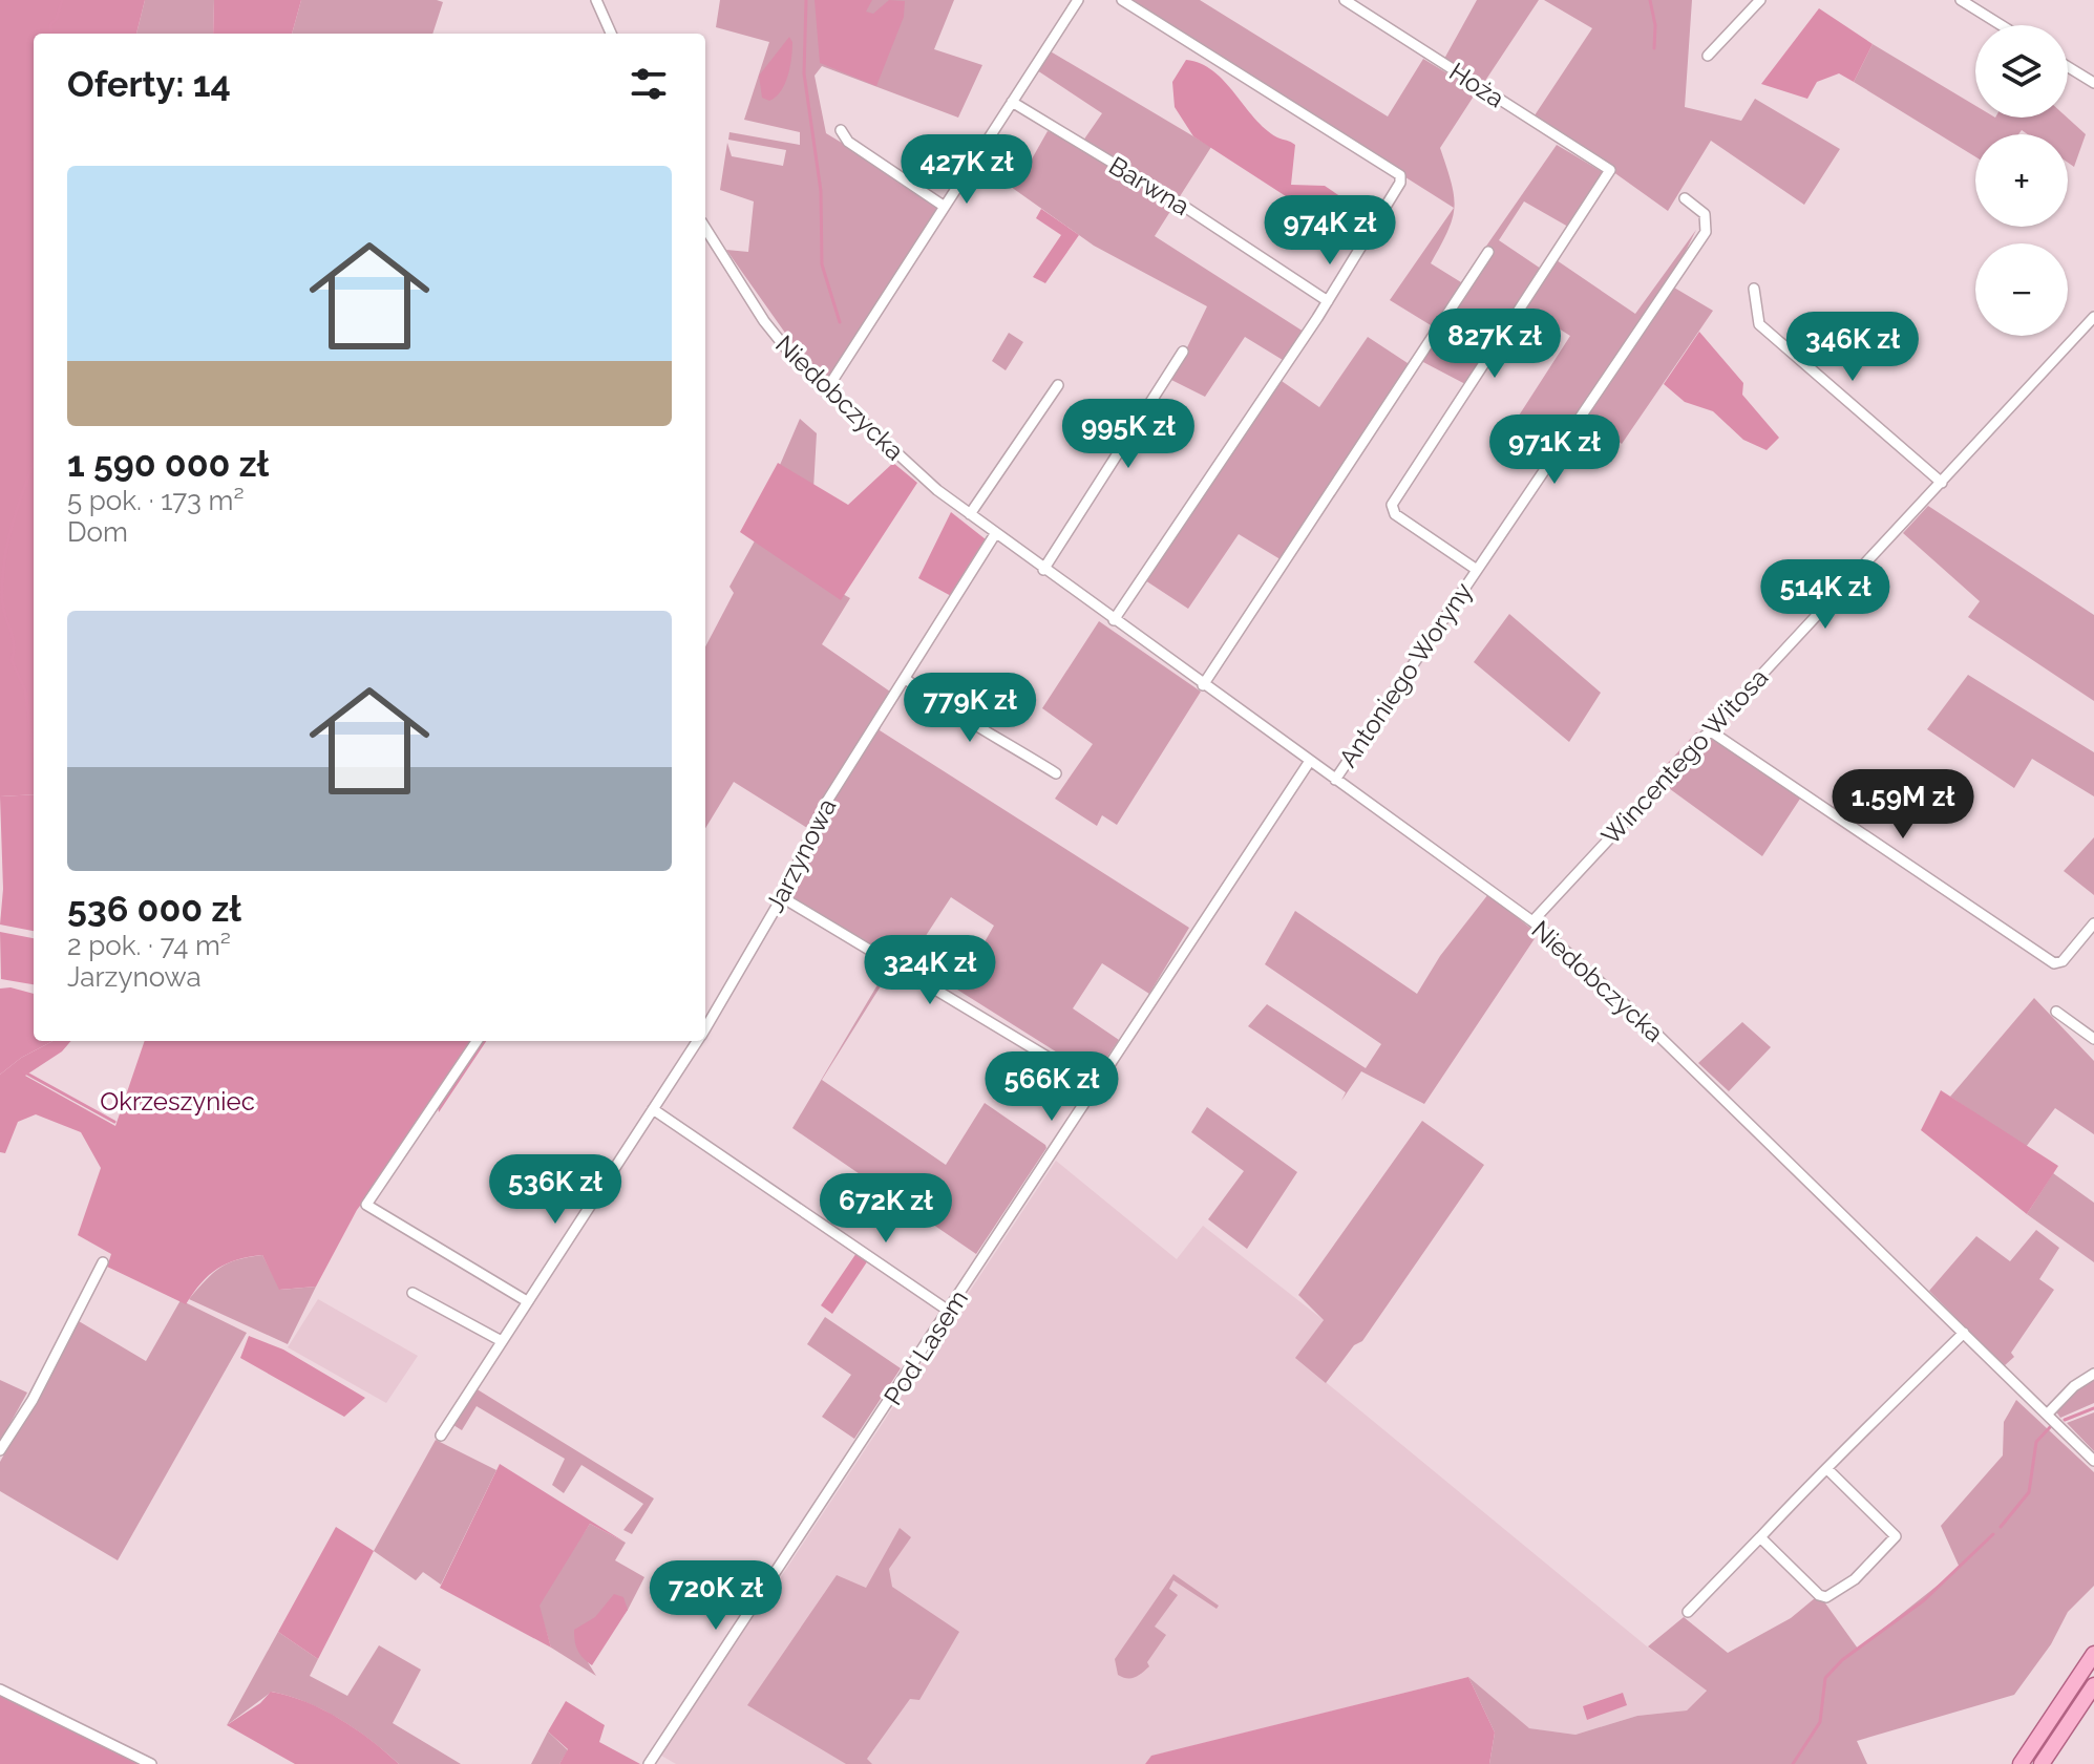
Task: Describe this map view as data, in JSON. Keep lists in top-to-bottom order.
{
  "streets": {
    "street": [
      "Hoża",
      "Barwna",
      "Niedobczycka",
      "Antoniego Woryny",
      "Wincentego Witosa",
      "Jarzynowa",
      "Pod Lasem"
    ]
  },
  "crossings": [
    ["Hoża", "Antoniego Woryny"],
    ["Niedobczycka", "Antoniego Woryny"],
    ["Niedobczycka", "Wincentego Witosa"],
    ["Niedobczycka", "Jarzynowa"],
    ["Niedobczycka", "Pod Lasem"]
  ],
  "parks": ["Okrzeszyniec"],
  "page": {
    "map_buttons": ["+", "−"],
    "heading": "Oferty: 14",
    "price": [
      "427K zł",
      "974K zł",
      "827K zł",
      "346K zł",
      "995K zł",
      "971K zł",
      "514K zł",
      "779K zł",
      "1.59M zł",
      "324K zł",
      "566K zł",
      "536K zł",
      "672K zł",
      "720K zł"
    ],
    "list": [
      {
        "name": "1 590 000 zł",
        "note": "5 pok. · 173 m² · Dom"
      },
      {
        "name": "536 000 zł",
        "note": "2 pok. · 74 m² · Jarzynowa"
      }
    ]
  }
}
